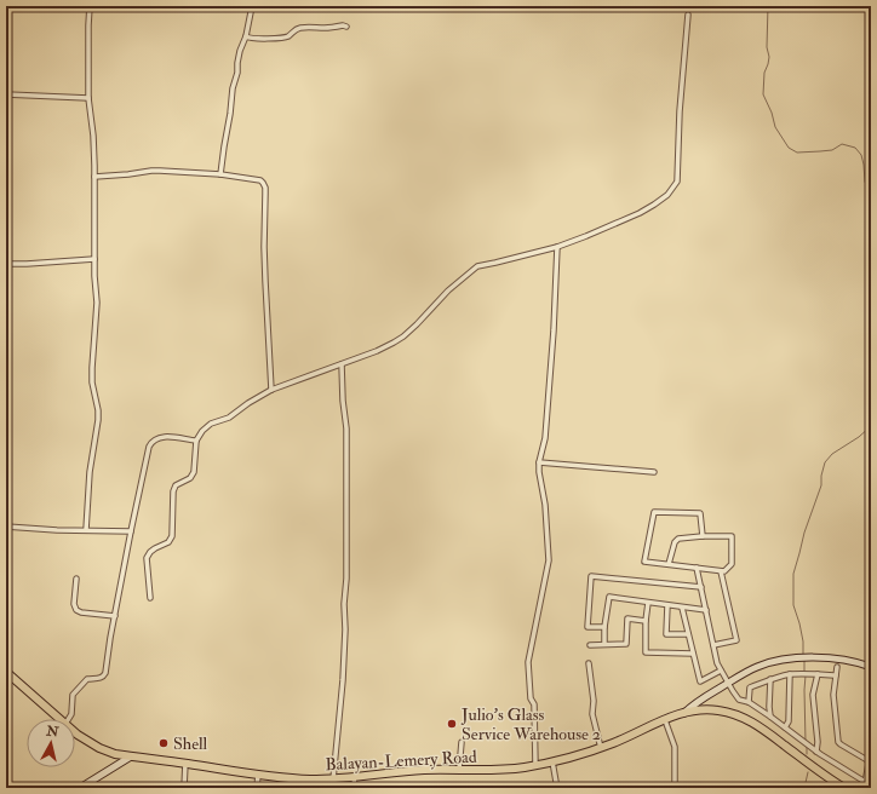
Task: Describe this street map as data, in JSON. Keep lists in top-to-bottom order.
{
  "streets": {
    "main road": ["Balayan-Lemery Road"]
  },
  "places": ["Julio's Glass Service Warehouse 2", "Shell"],
  "north": "top"
}
